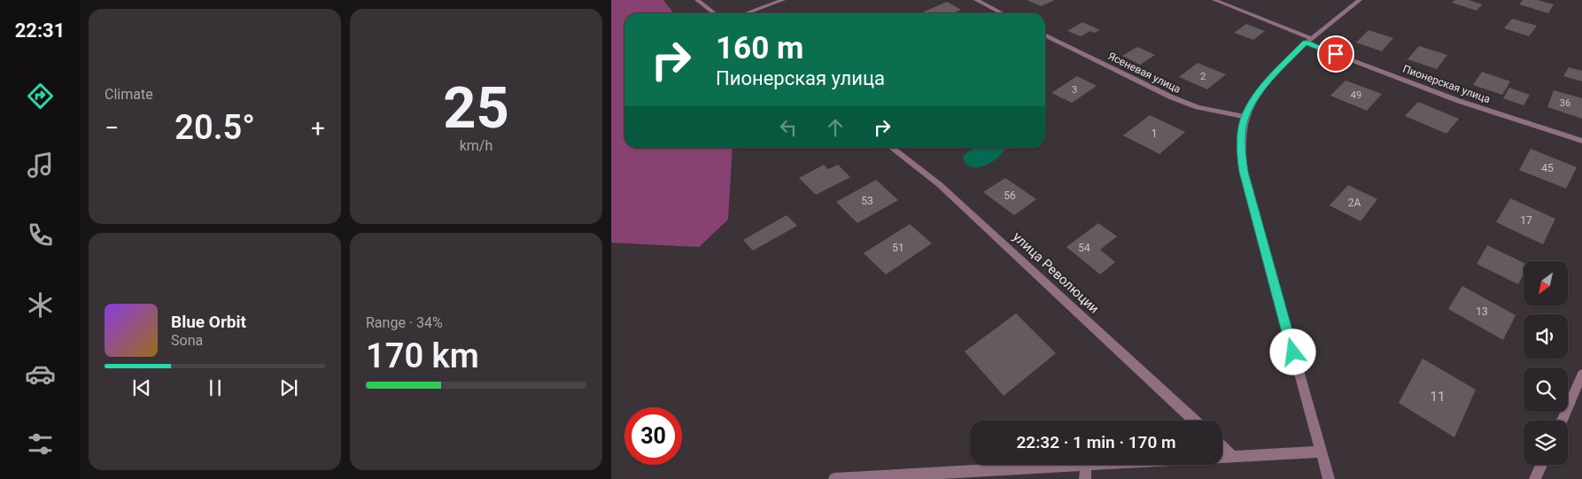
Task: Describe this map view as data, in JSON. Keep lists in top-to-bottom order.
{
  "streets": {
    "street": ["Ясеневая улица", "Пионерская улица", "улица Революции"]
  },
  "house_numbers": [
    "2",
    "3",
    "49",
    "36",
    "1",
    "45",
    "56",
    "53",
    "2А",
    "17",
    "51",
    "54",
    "13",
    "11"
  ],
  "north": "bottom left",
  "page": {
    "tabs": "22:31",
    "tile": [
      "Climate",
      ["25", "km/h"],
      ["Range · 34%", "170 km"]
    ],
    "turn": ["160 m", "Пионерская улица"],
    "heat": ["−", "20.5°", "+"],
    "song": ["Blue Orbit", "Sona"],
    "limit": "30",
    "trip": "22:32 · 1 min · 170 m"
  }
}
